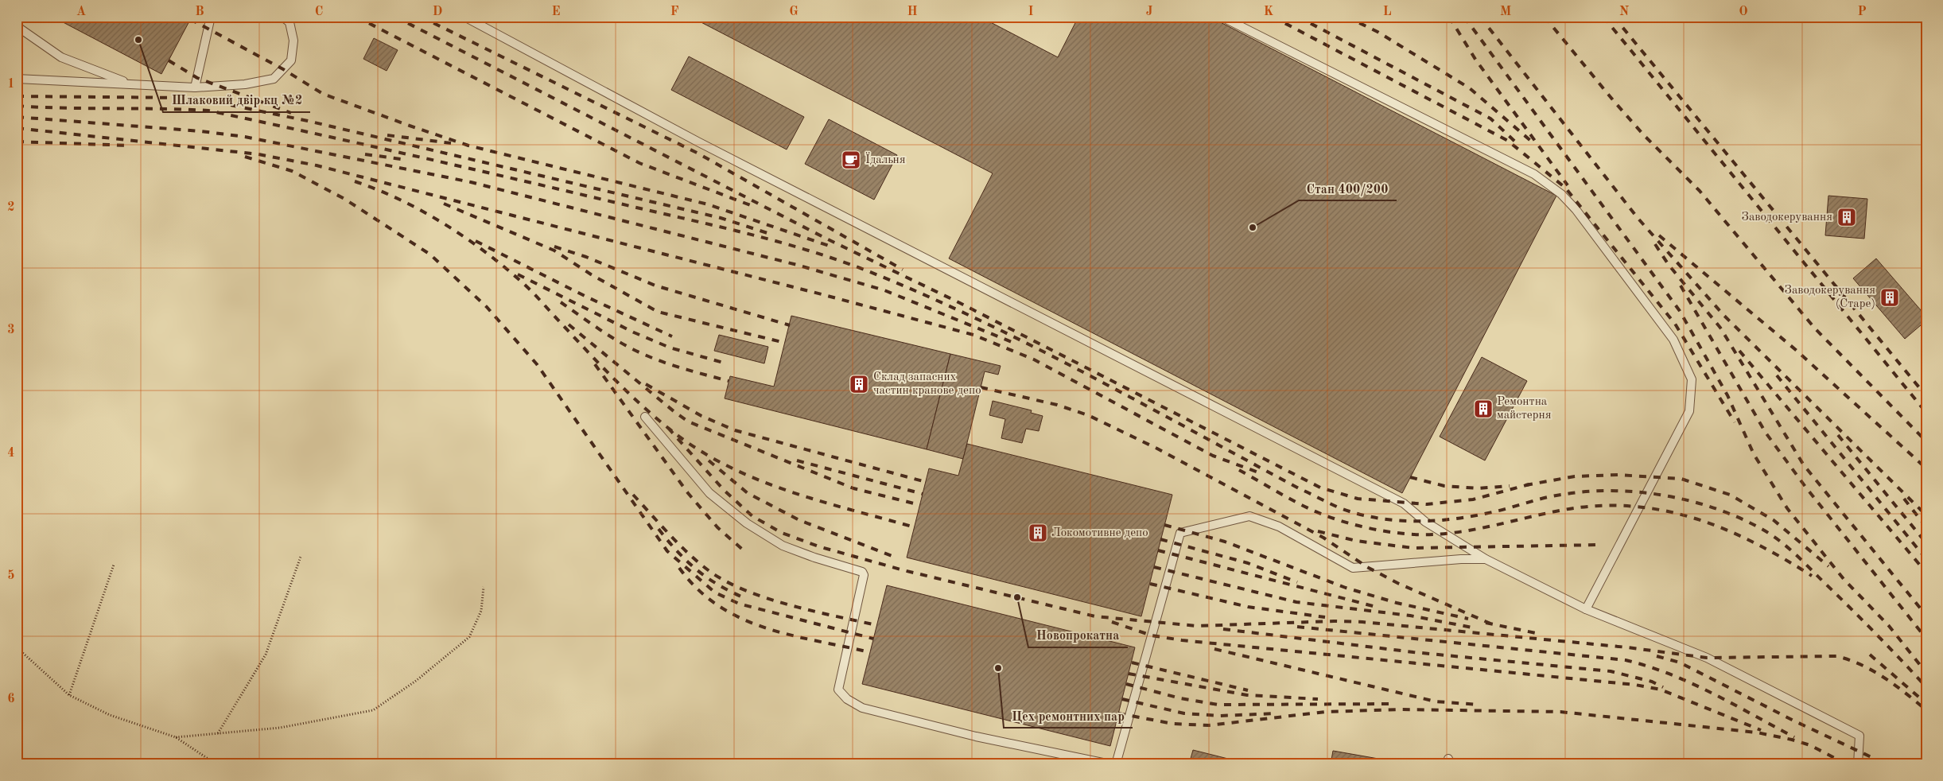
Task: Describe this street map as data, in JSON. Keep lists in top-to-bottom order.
{
  "places": {
    "other": [
      "Шлаковий двір кц №2",
      "Стан 400/200",
      "Новопрокатна",
      "Цех ремонтних пар"
    ],
    "cafe": ["Їдальня"],
    "building": [
      "Заводокерування",
      "Заводокерування (Старе)",
      "Склад запасних частин кранове депо",
      "Ремонтна майстерня",
      "Локомотивне депо"
    ]
  },
  "grid": {
    "columns": [
      "A",
      "B",
      "C",
      "D",
      "E",
      "F",
      "G",
      "H",
      "I",
      "J",
      "K",
      "L",
      "M",
      "N",
      "O",
      "P"
    ],
    "rows": [
      "1",
      "2",
      "3",
      "4",
      "5",
      "6"
    ]
  }
}
